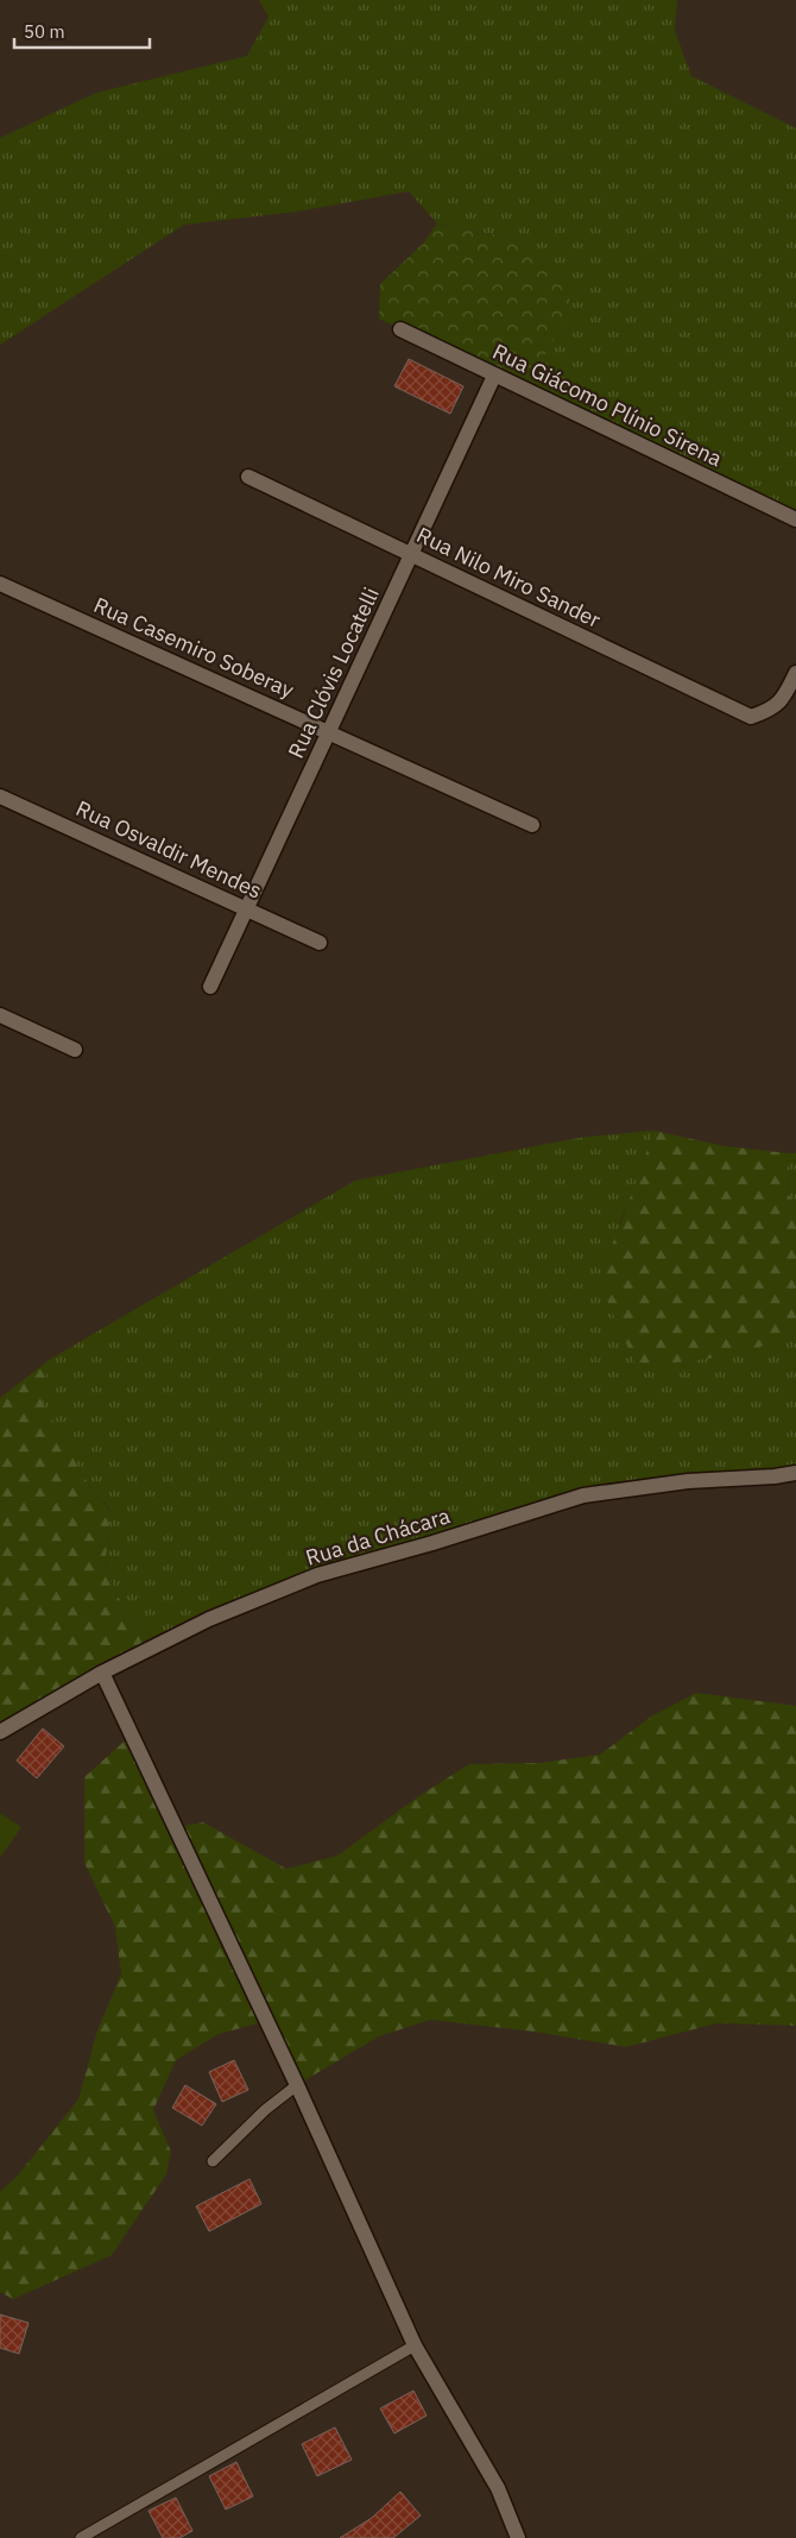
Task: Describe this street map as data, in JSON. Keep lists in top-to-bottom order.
{
  "streets": {
    "street": [
      "Rua Giácomo Plínio Sirena",
      "Rua Nilo Miro Sander",
      "Rua Casemiro Soberay",
      "Rua Clóvis Locatelli",
      "Rua Osvaldir Mendes",
      "Rua da Chácara"
    ]
  },
  "crossings": [
    ["Rua Giácomo Plínio Sirena", "Rua Clóvis Locatelli"],
    ["Rua Nilo Miro Sander", "Rua Clóvis Locatelli"],
    ["Rua Casemiro Soberay", "Rua Clóvis Locatelli"],
    ["Rua Clóvis Locatelli", "Rua Osvaldir Mendes"]
  ],
  "scale_bar": "50 m"
}
